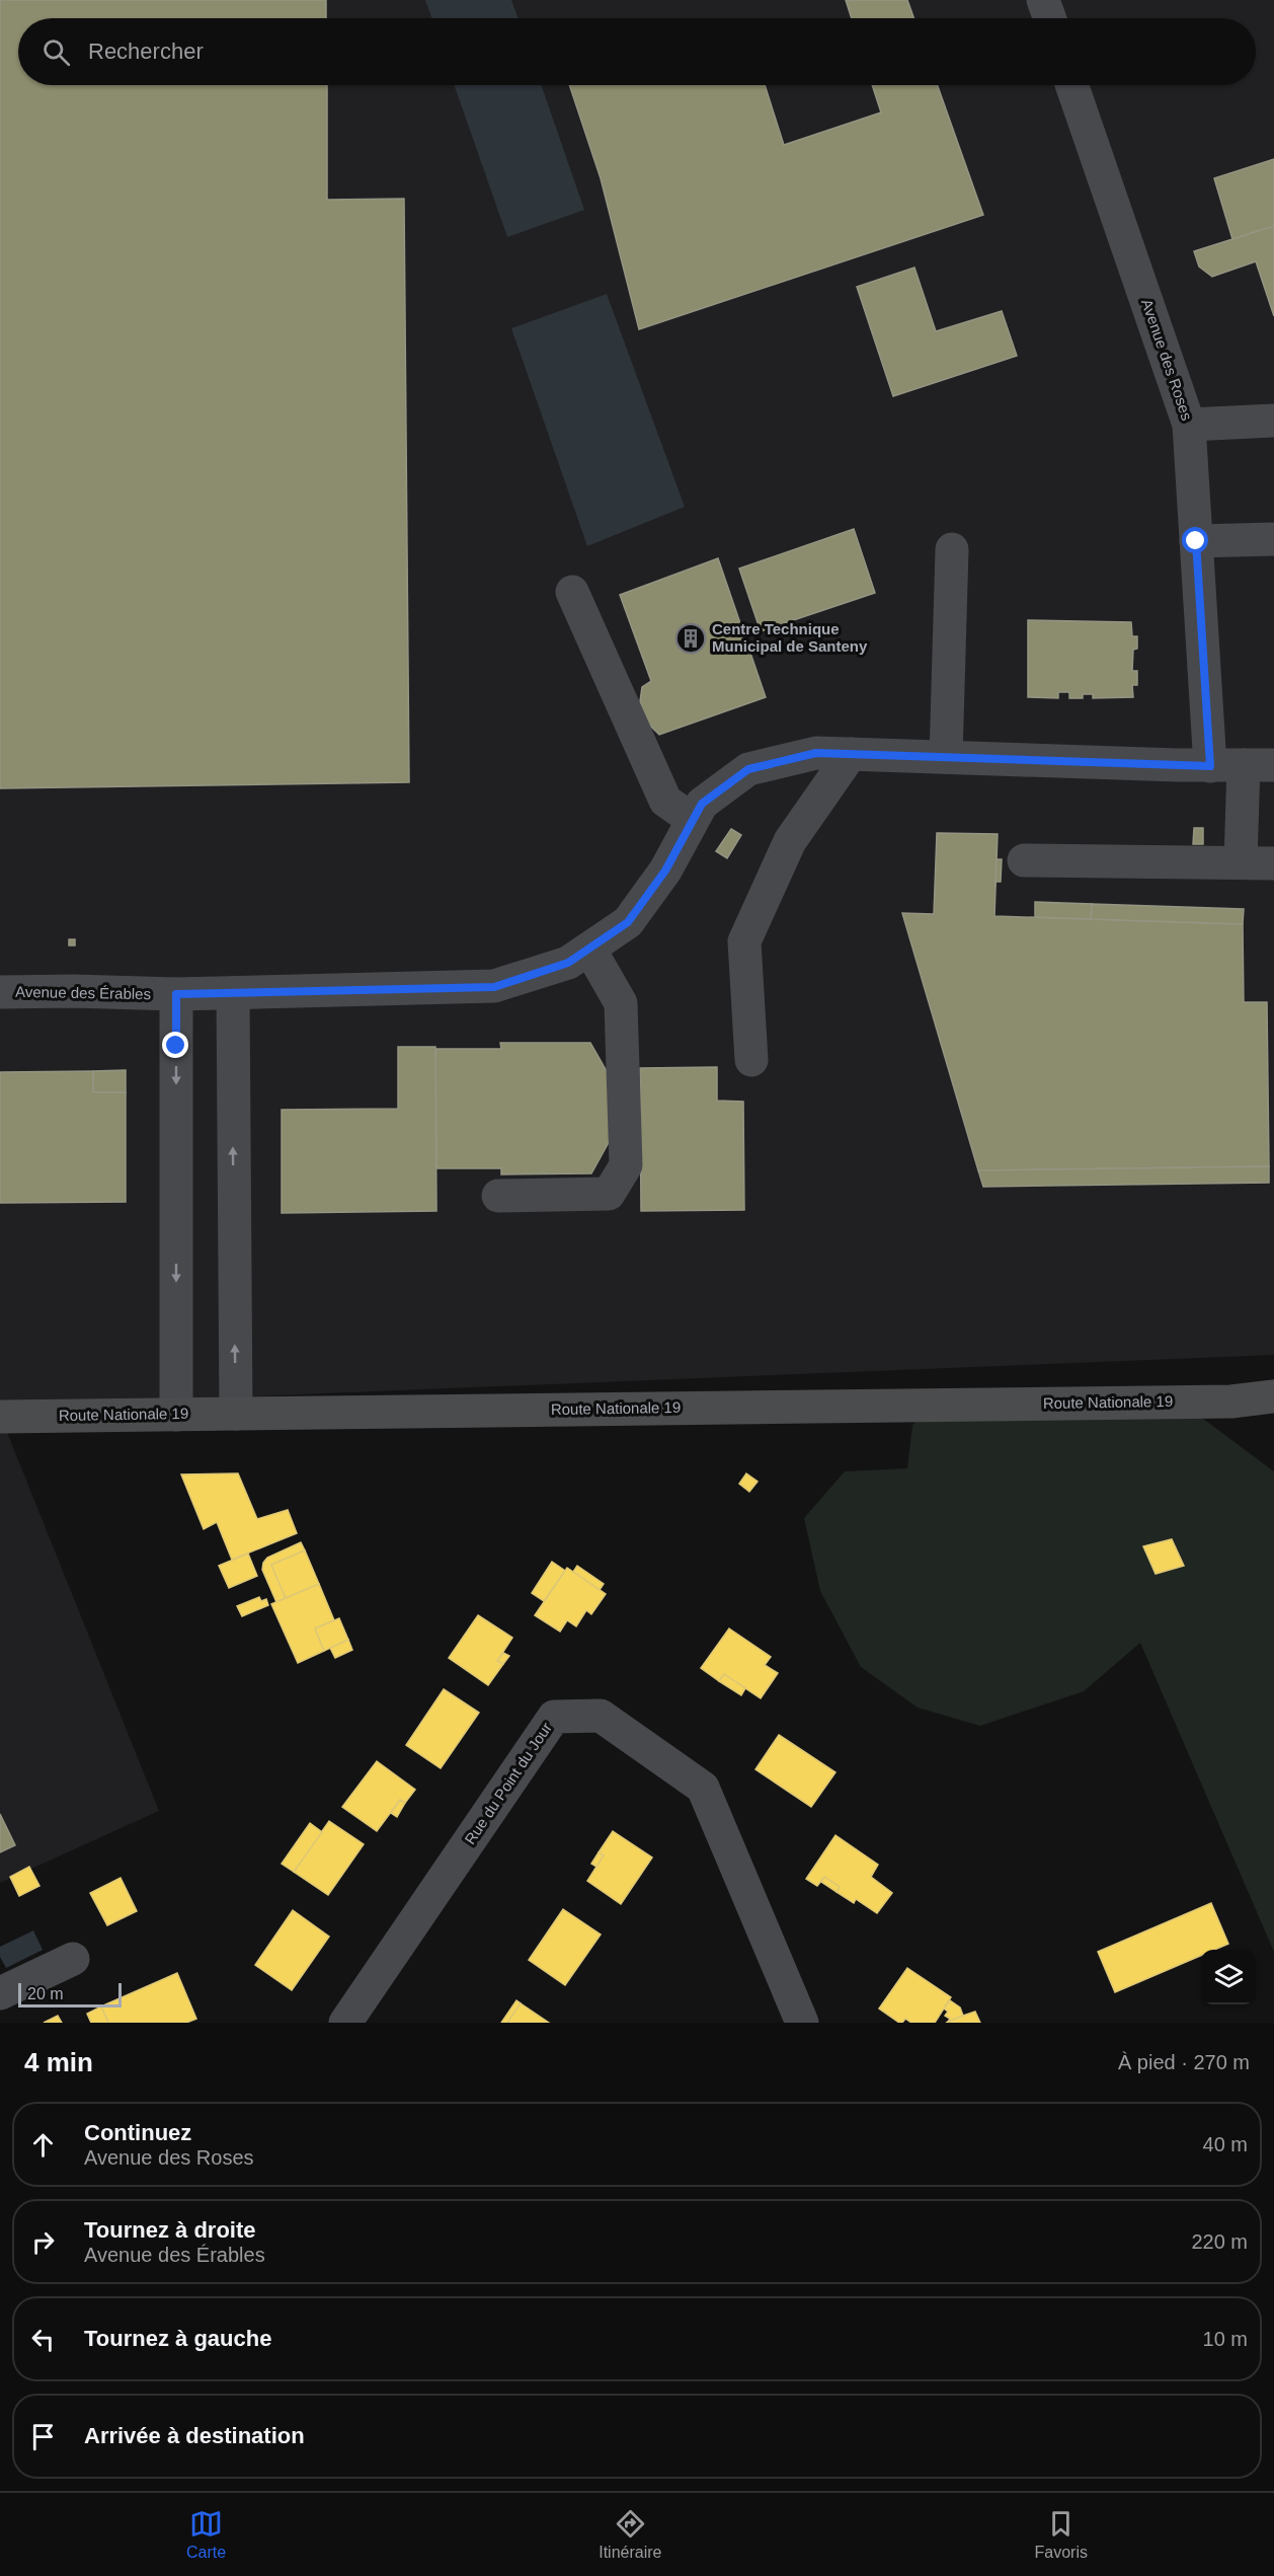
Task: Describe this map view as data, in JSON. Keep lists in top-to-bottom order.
{
  "streets": {
    "main road": ["Route Nationale 19"],
    "street": ["Avenue des Roses", "Avenue des Érables", "Rue du Point du Jour"]
  },
  "crossings": [
    ["Avenue des Roses", "Avenue des Érables"]
  ],
  "places": {
    "building": ["Centre Technique Municipal de Santeny"]
  },
  "scale_bar": "20 m",
  "page": {
    "search": "Rechercher",
    "scale": "20 m",
    "heading": ["4 min", "À pied · 270 m"],
    "list": [
      ["Continuez", "Avenue des Roses", "40 m"],
      ["Tournez à droite", "Avenue des Érables", "220 m"],
      ["Tournez à gauche", "10 m"],
      "Arrivée à destination"
    ],
    "nav": ["Carte", "Itinéraire", "Favoris"]
  }
}
